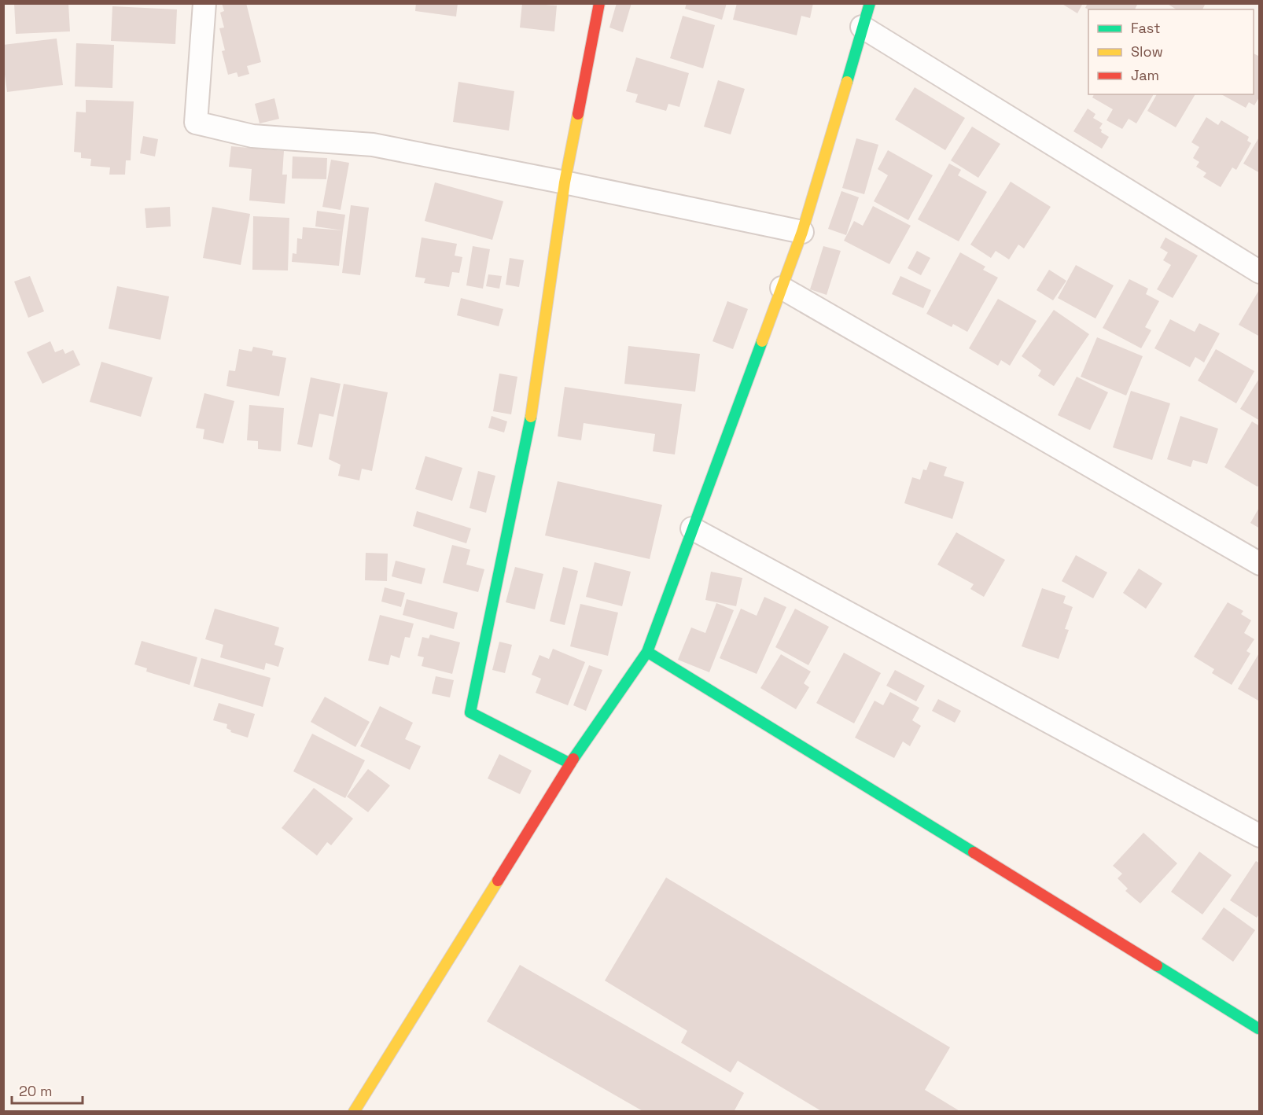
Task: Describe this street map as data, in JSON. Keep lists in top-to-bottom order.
{
  "legend": ["Fast", "Slow", "Jam"],
  "scale_bar": "20 m"
}
